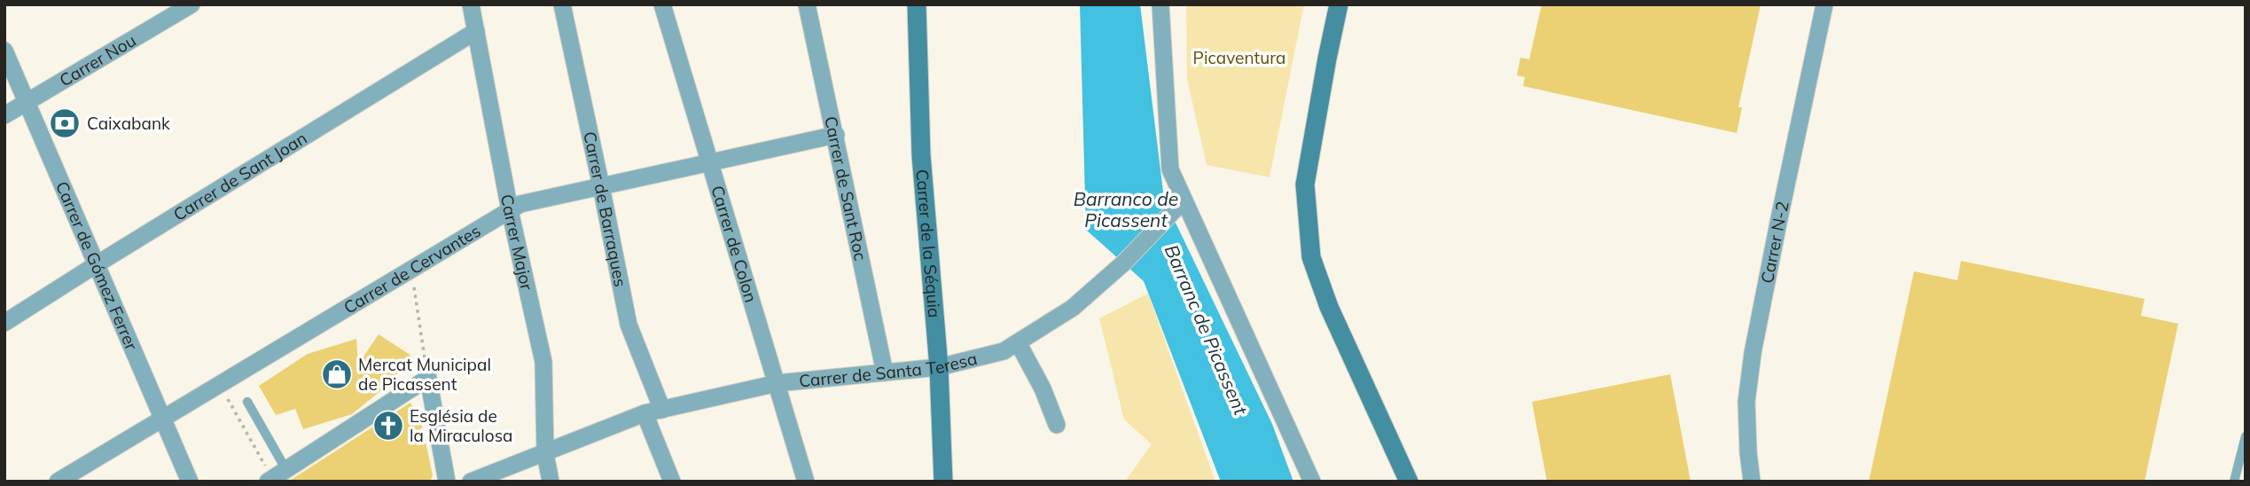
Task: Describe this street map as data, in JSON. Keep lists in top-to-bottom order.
{
  "streets": {
    "street": [
      "Carrer Nou",
      "Carrer de Sant Joan",
      "Carrer de Sant Roc",
      "Carrer de Barraques",
      "Carrer Major",
      "Carrer N-2",
      "Carrer de Colon",
      "Carrer de la Séquia",
      "Carrer de Gómez Ferrer",
      "Carrer de Cervantes",
      "Carrer de Santa Teresa"
    ]
  },
  "crossings": [
    ["Carrer Nou", "Carrer de Gómez Ferrer"],
    ["Carrer de Sant Joan", "Carrer Major"],
    ["Carrer de Sant Joan", "Carrer de Gómez Ferrer"],
    ["Carrer de Sant Roc", "Carrer de Cervantes"],
    ["Carrer de Sant Roc", "Carrer de Santa Teresa"],
    ["Carrer de Barraques", "Carrer de Cervantes"],
    ["Carrer de Barraques", "Carrer de Santa Teresa"],
    ["Carrer Major", "Carrer de Cervantes"],
    ["Carrer Major", "Carrer de Santa Teresa"],
    ["Carrer de Colon", "Carrer de Cervantes"],
    ["Carrer de Colon", "Carrer de Santa Teresa"],
    ["Carrer de la Séquia", "Carrer de Santa Teresa"],
    ["Carrer de Gómez Ferrer", "Carrer de Cervantes"]
  ],
  "water": ["Barranco de Picassent", "Barranc de Picassent"],
  "parks": ["Picaventura"],
  "places": {
    "bank": ["Caixabank"],
    "shop": ["Mercat Municipal de Picassent"],
    "church": ["Església de la Miraculosa"]
  }
}
